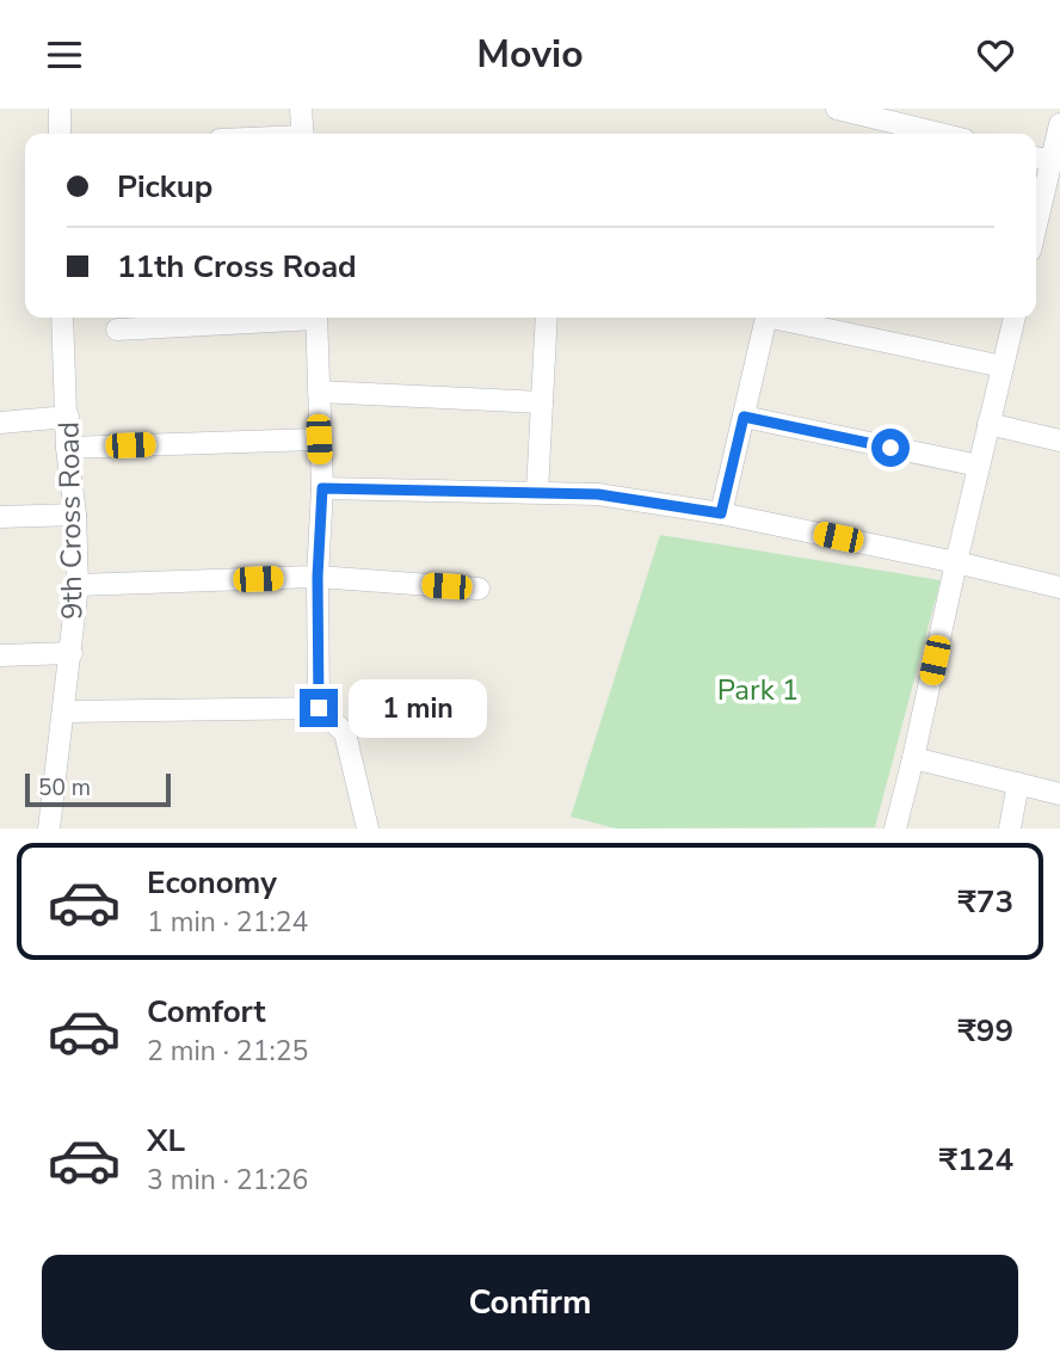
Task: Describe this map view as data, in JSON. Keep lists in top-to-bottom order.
{
  "streets": {
    "street": ["9th Cross Road"]
  },
  "parks": ["Park 1"],
  "scale_bar": "50 m",
  "page": {
    "header": "Movio",
    "banner": ["Pickup", "11th Cross Road"],
    "bubble": "1 min",
    "scale": "50 m",
    "list": [
      {
        "name": "Economy",
        "note": "1 min · 21:24",
        "value": "₹73"
      },
      {
        "name": "Comfort",
        "note": "2 min · 21:25",
        "value": "₹99"
      },
      {
        "name": "XL",
        "note": "3 min · 21:26",
        "value": "₹124"
      }
    ],
    "buttons": "Confirm"
  }
}
